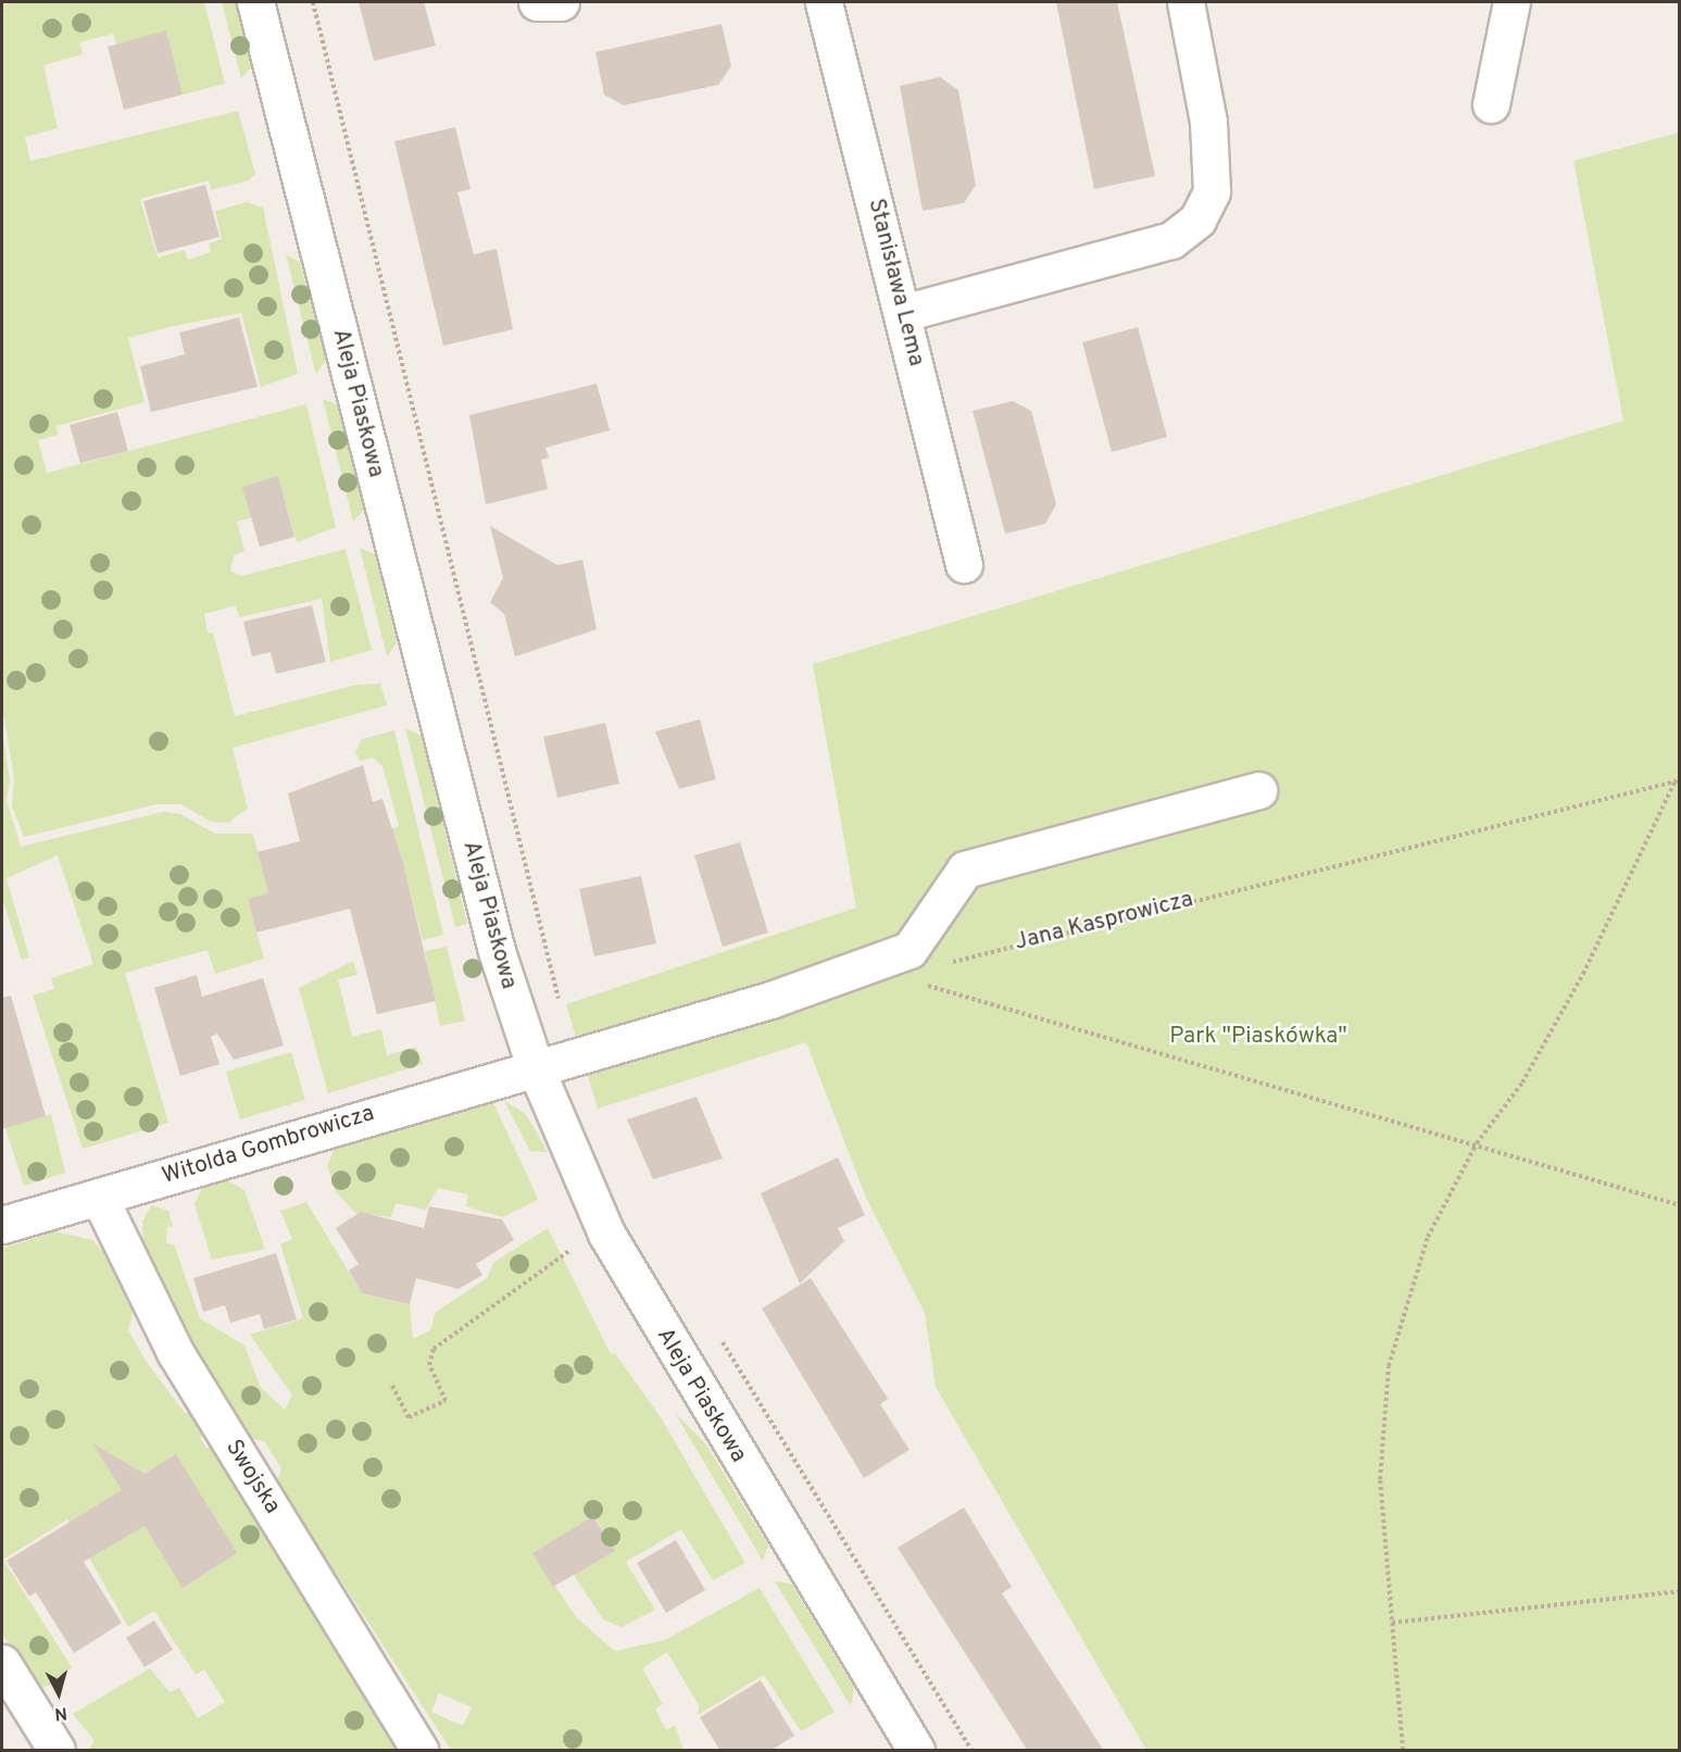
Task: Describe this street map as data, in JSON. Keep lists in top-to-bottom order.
{
  "streets": {
    "street": [
      "Stanisława Lema",
      "Aleja Piaskowa",
      "Witolda Gombrowicza",
      "Swojska"
    ],
    "path": ["Jana Kasprowicza"]
  },
  "crossings": [
    ["Aleja Piaskowa", "Witolda Gombrowicza"],
    ["Witolda Gombrowicza", "Swojska"]
  ],
  "parks": ["Park \"Piaskówka\""],
  "north": "bottom"
}
